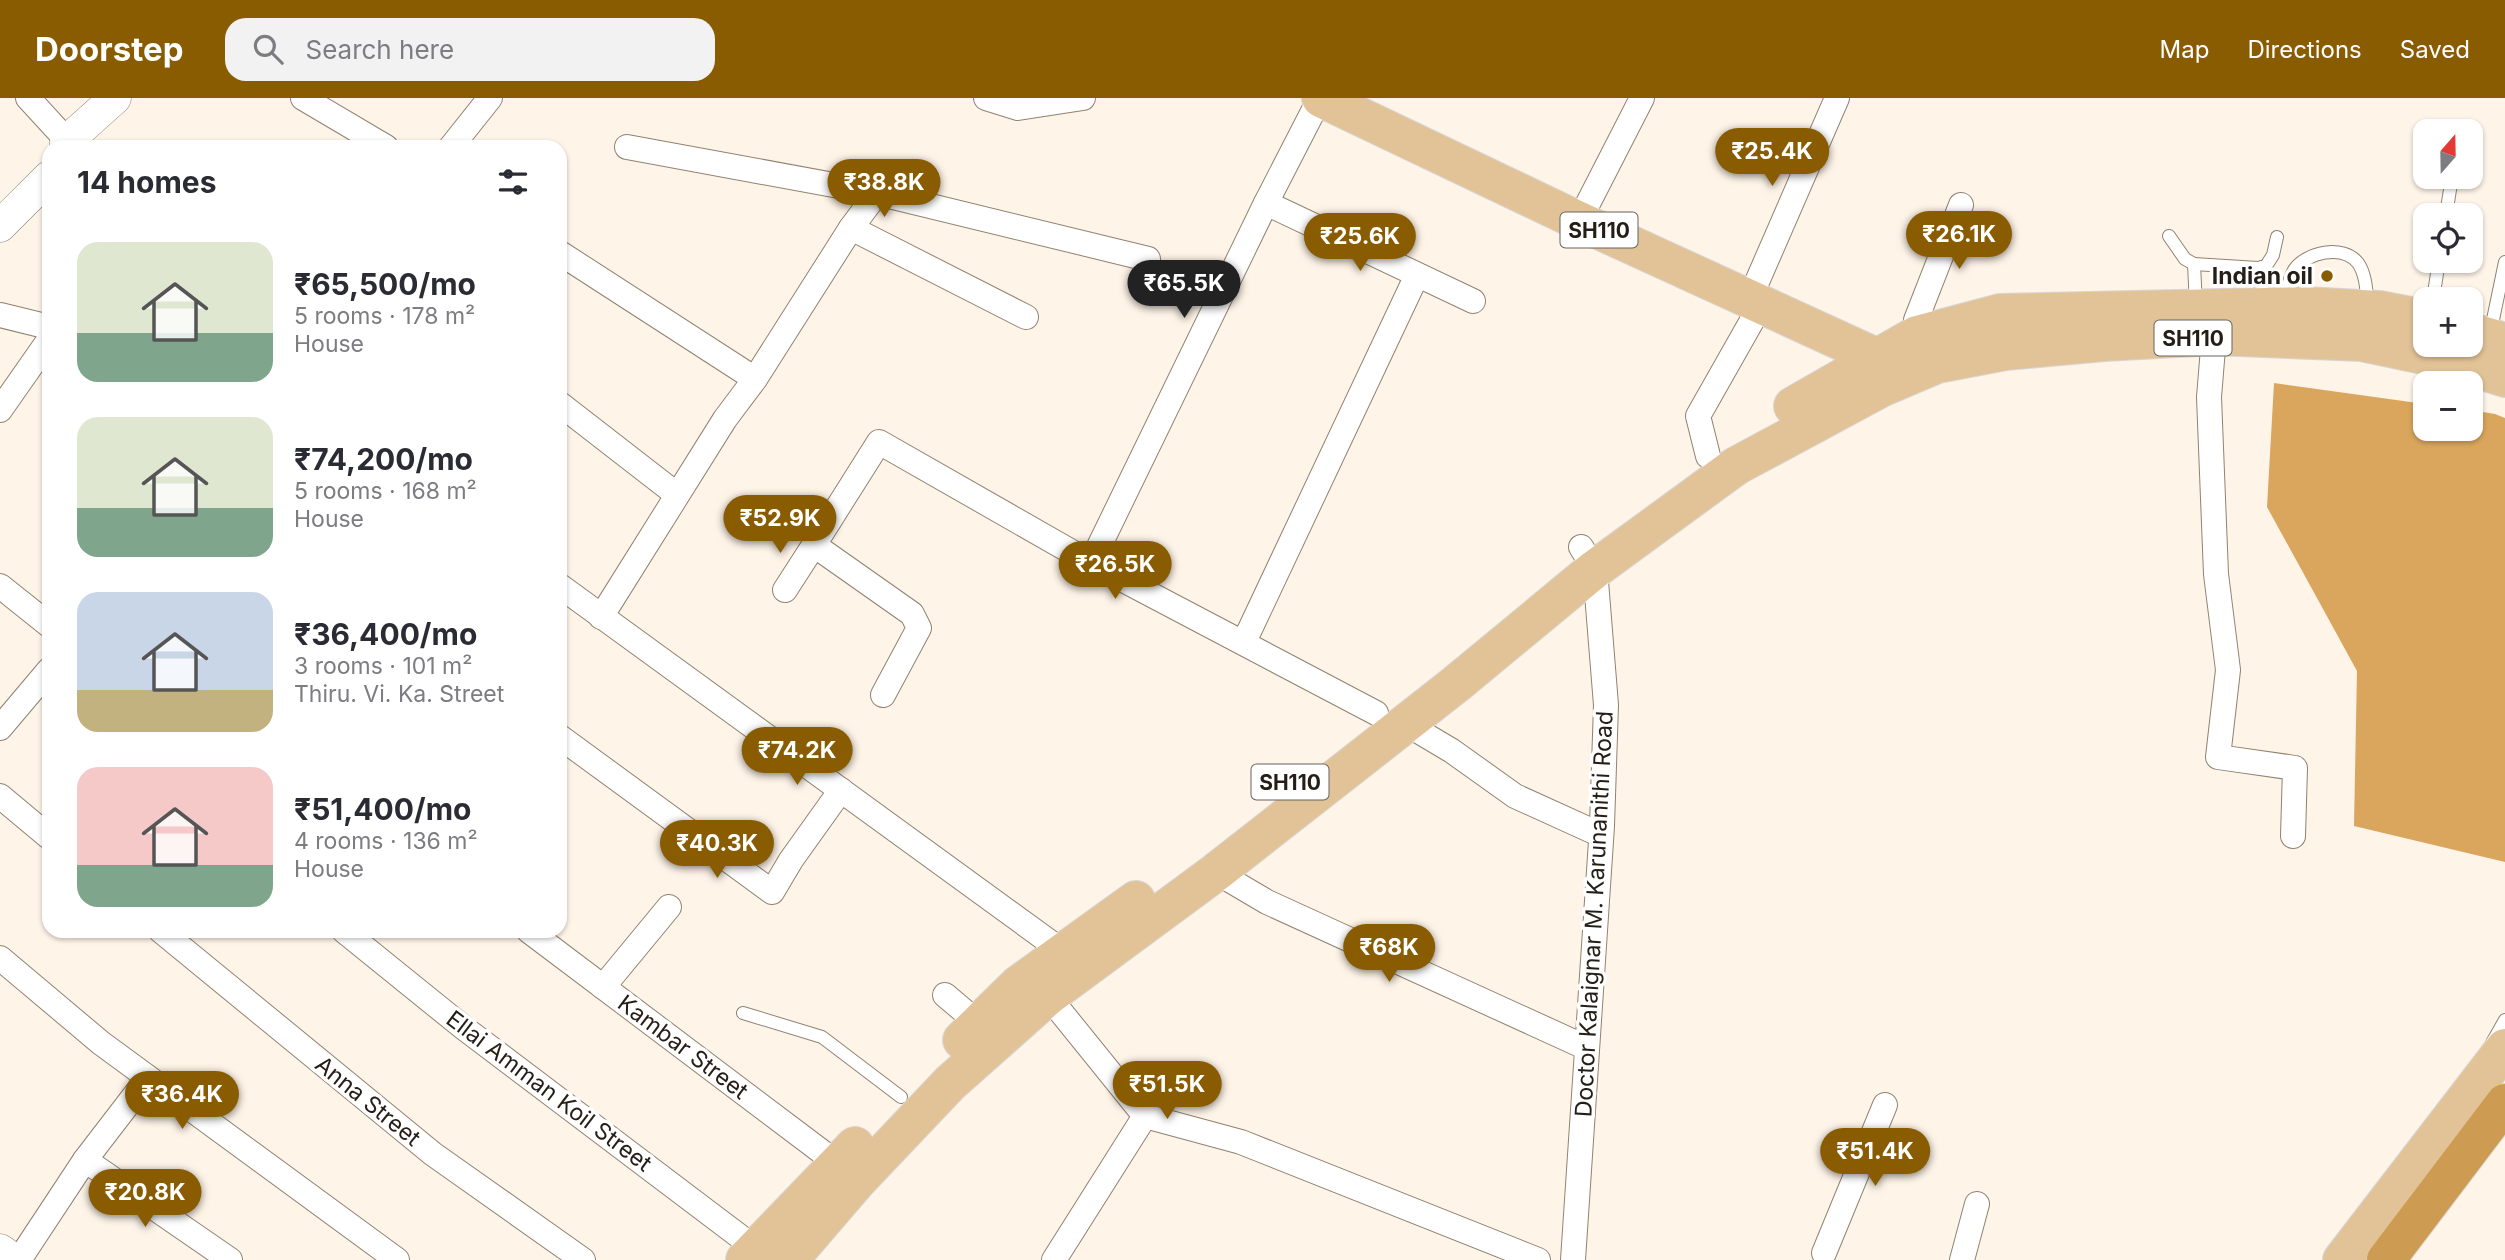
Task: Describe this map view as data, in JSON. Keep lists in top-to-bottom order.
{
  "streets": {
    "main road": ["SH110"],
    "street": [
      "Doctor Kalaignar M. Karunanithi Road",
      "Kambar Street",
      "Ellai Amman Koil Street",
      "Anna Street"
    ]
  },
  "crossings": [
    ["SH110", "Doctor Kalaignar M. Karunanithi Road"],
    ["SH110", "Kambar Street"],
    ["SH110", "Ellai Amman Koil Street"]
  ],
  "places": ["Indian oil"],
  "north": "top",
  "page": {
    "header": "Doorstep",
    "search": "Search here",
    "nav": ["Map", "Directions", "Saved"],
    "map_buttons": ["+", "−"],
    "price": [
      "₹25.4K",
      "₹38.8K",
      "₹26.1K",
      "₹25.6K",
      "₹65.5K",
      "₹52.9K",
      "₹26.5K",
      "₹74.2K",
      "₹40.3K",
      "₹68K",
      "₹51.5K",
      "₹36.4K",
      "₹51.4K",
      "₹20.8K"
    ],
    "heading": "14 homes",
    "list": [
      {
        "name": "₹65,500/mo",
        "note": "5 rooms · 178 m² · House"
      },
      {
        "name": "₹74,200/mo",
        "note": "5 rooms · 168 m² · House"
      },
      {
        "name": "₹36,400/mo",
        "note": "3 rooms · 101 m² · Thiru. Vi. Ka. Street"
      },
      {
        "name": "₹51,400/mo",
        "note": "4 rooms · 136 m² · House"
      }
    ]
  }
}
